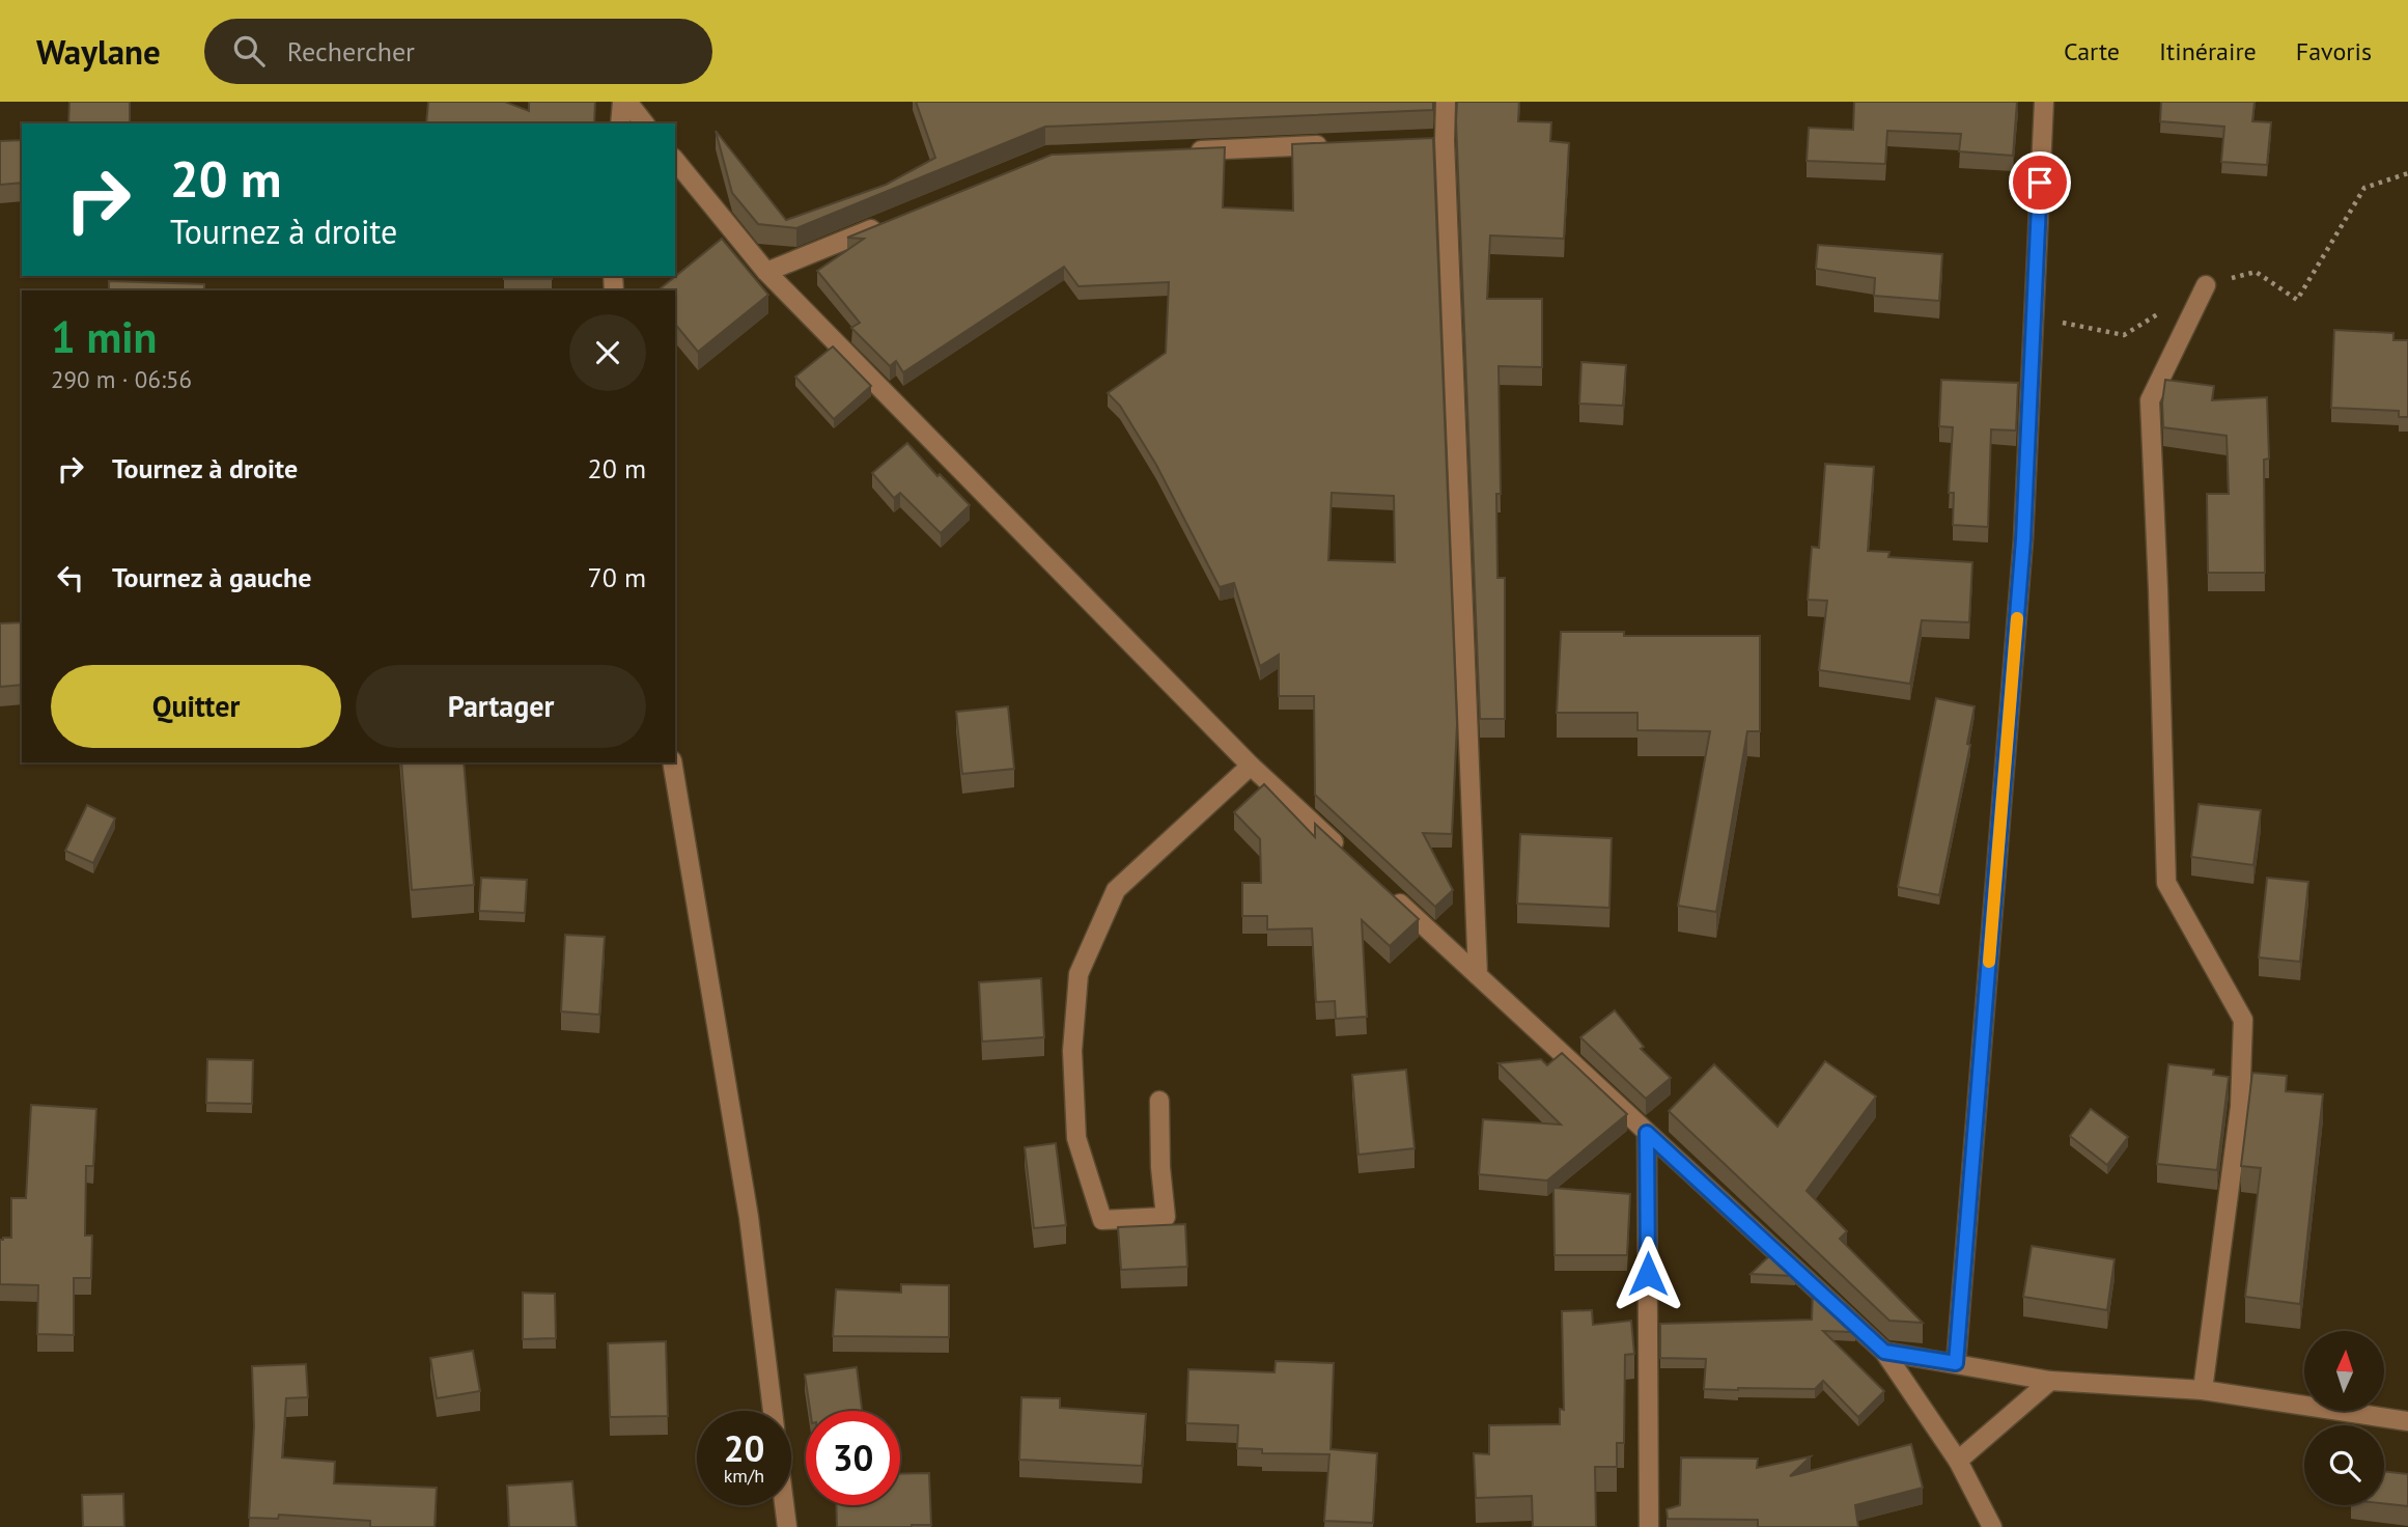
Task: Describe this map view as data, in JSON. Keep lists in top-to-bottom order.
{
  "north": "top",
  "page": {
    "header": "Waylane",
    "search": "Rechercher",
    "nav": ["Carte", "Itinéraire", "Favoris"],
    "turn": ["20 m", "Tournez à droite"],
    "heading": ["1 min", "290 m · 06:56"],
    "list": [
      {
        "name": "Tournez à droite",
        "value": "20 m"
      },
      {
        "name": "Tournez à gauche",
        "value": "70 m"
      }
    ],
    "buttons": ["Quitter", "Partager"],
    "speed": "20 km/h",
    "limit": "30"
  }
}
